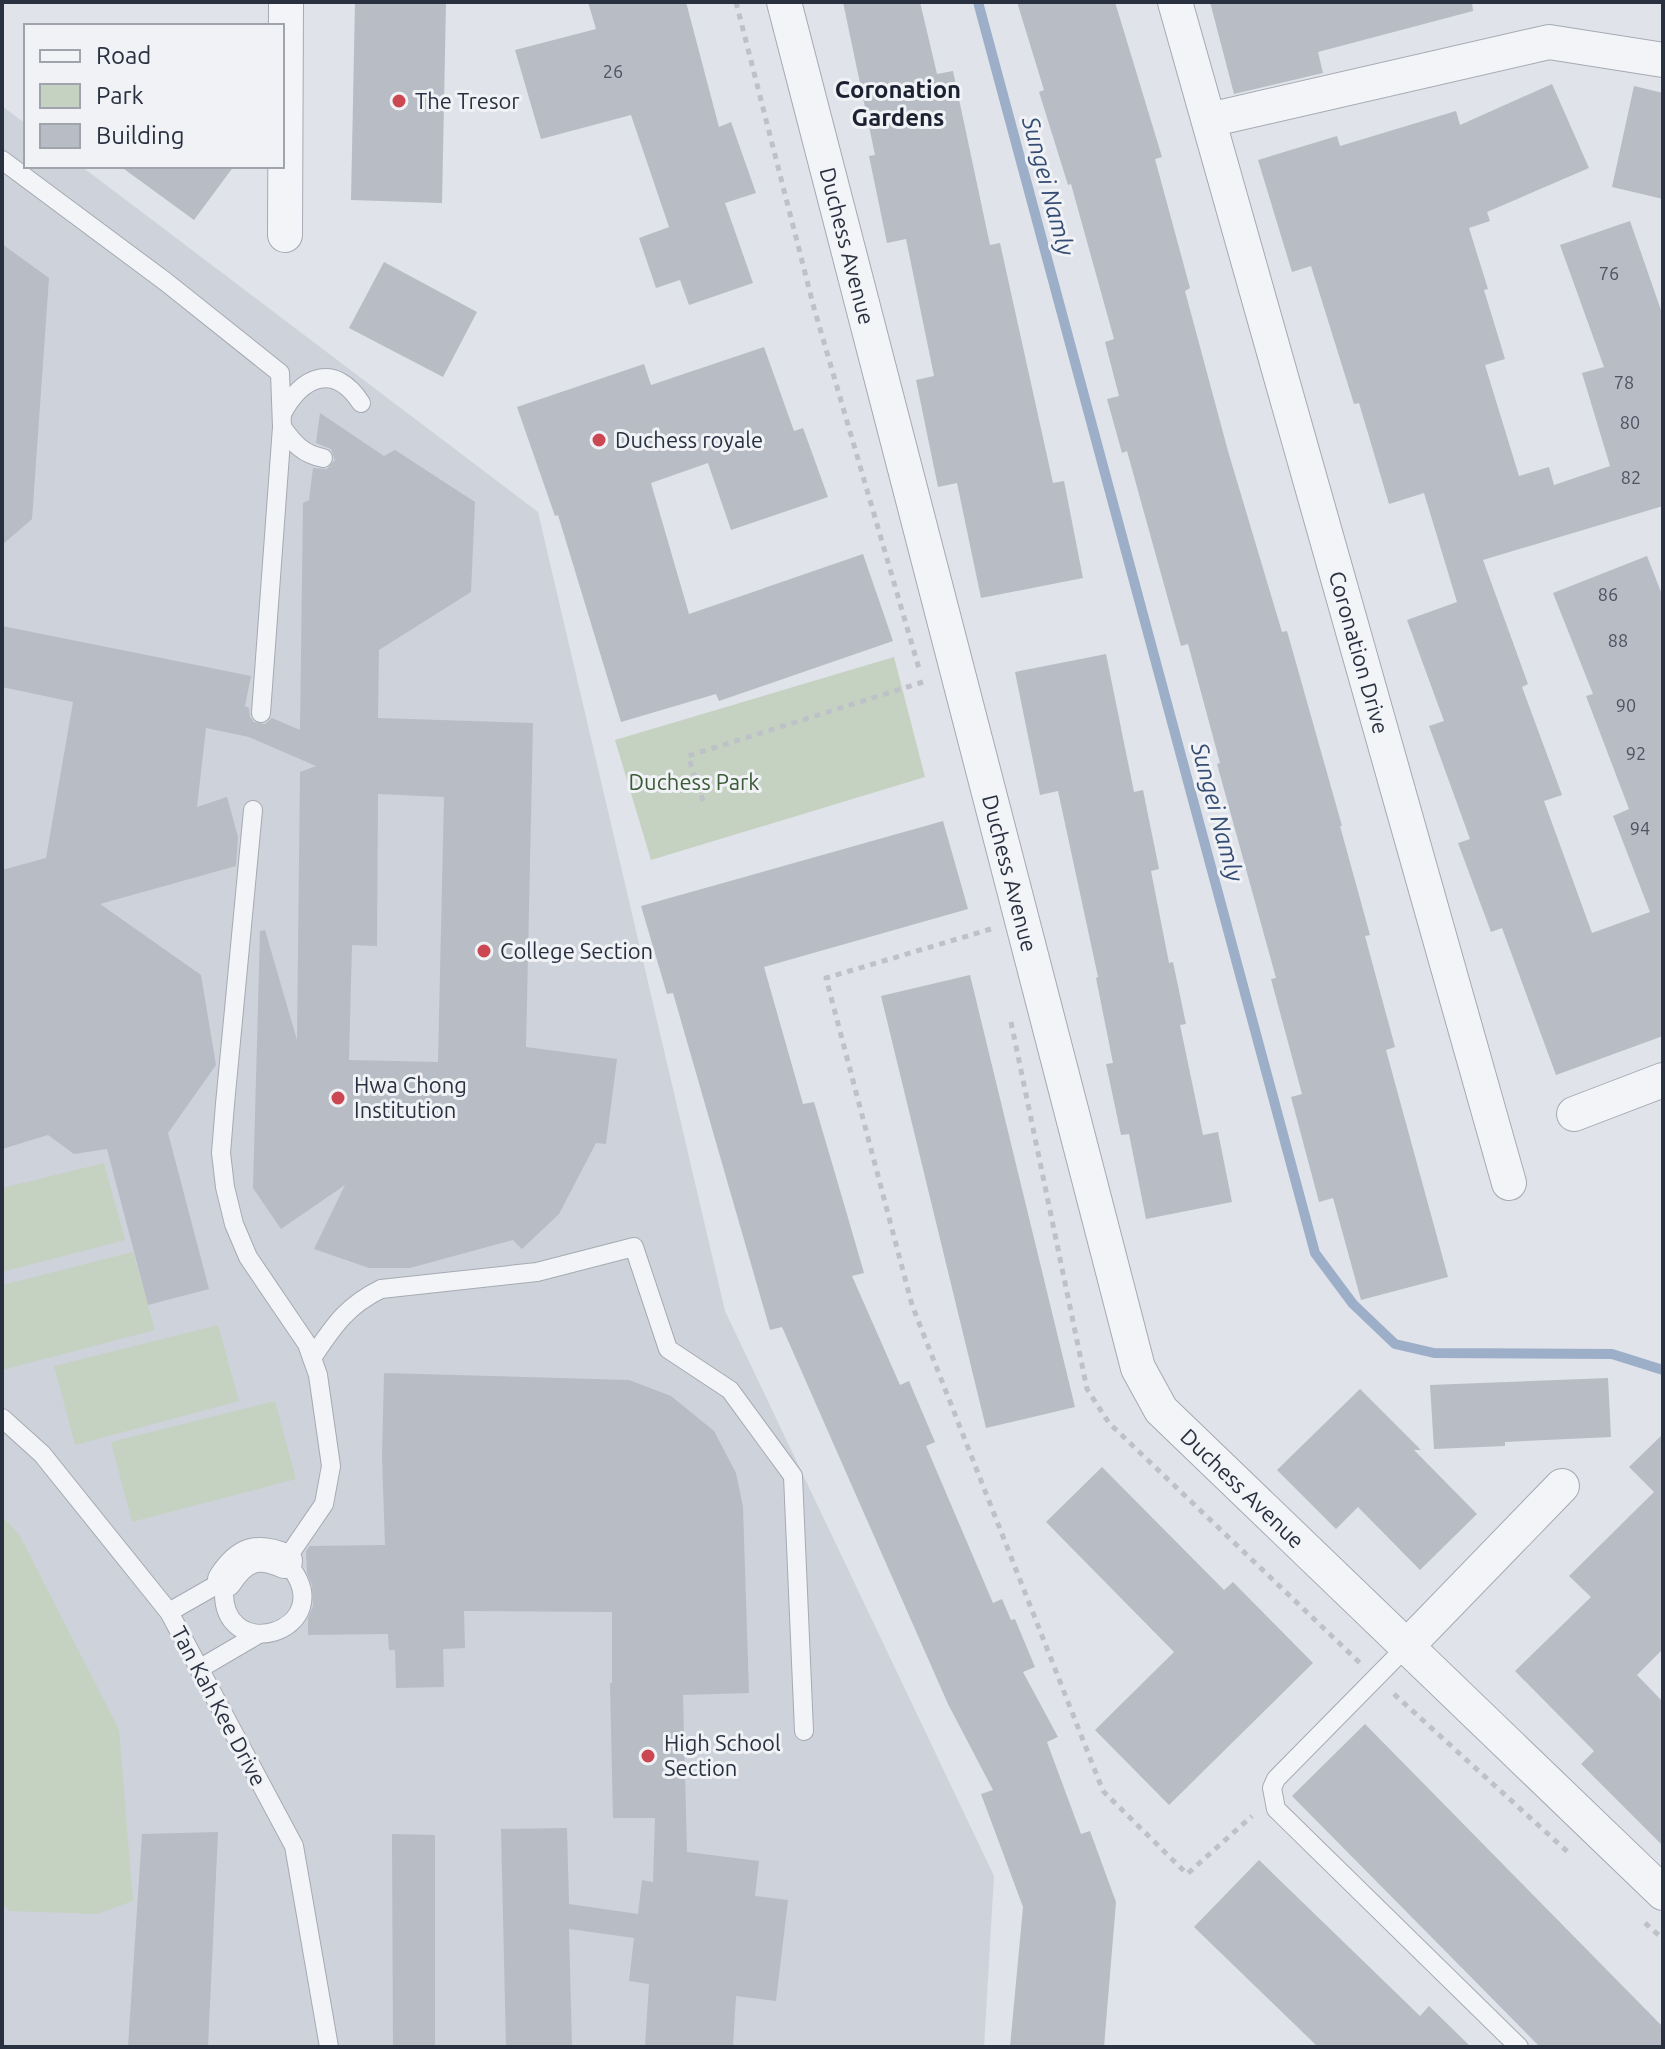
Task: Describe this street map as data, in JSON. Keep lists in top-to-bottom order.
{
  "streets": {
    "street": ["Duchess Avenue", "Coronation Drive"],
    "lane": ["Tan Kah Kee Drive"]
  },
  "districts": ["Coronation Gardens"],
  "water": ["Sungei Namly"],
  "parks": ["Duchess Park"],
  "places": [
    "The Tresor",
    "Duchess royale",
    "College Section",
    "Hwa Chong Institution",
    "High School Section"
  ],
  "house_numbers": [
    "26",
    "76",
    "78",
    "80",
    "82",
    "86",
    "88",
    "90",
    "92",
    "94"
  ],
  "legend": ["Road", "Park", "Building"]
}
